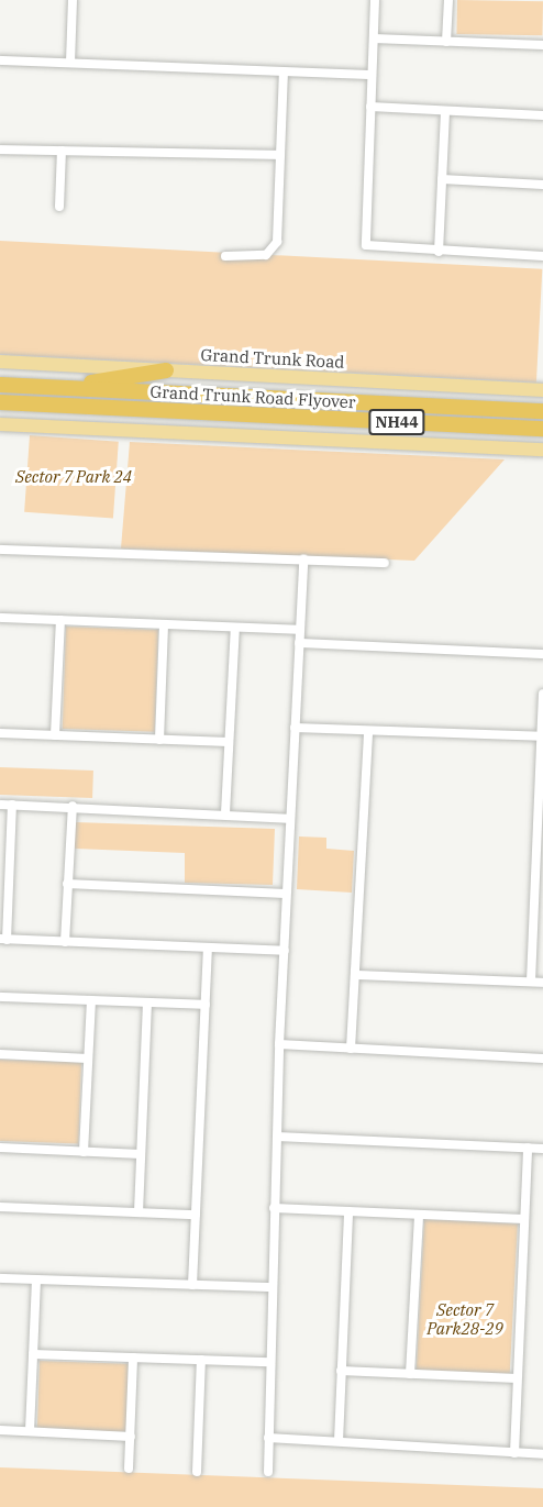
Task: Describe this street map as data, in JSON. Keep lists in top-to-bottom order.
{
  "streets": {
    "highway": ["Grand Trunk Road Flyover", "NH44"],
    "main road": ["Grand Trunk Road"]
  },
  "crossings": [
    ["Grand Trunk Road Flyover", "NH44"]
  ],
  "parks": ["Sector 7 Park 24", "Sector 7 Park28-29"]
}
